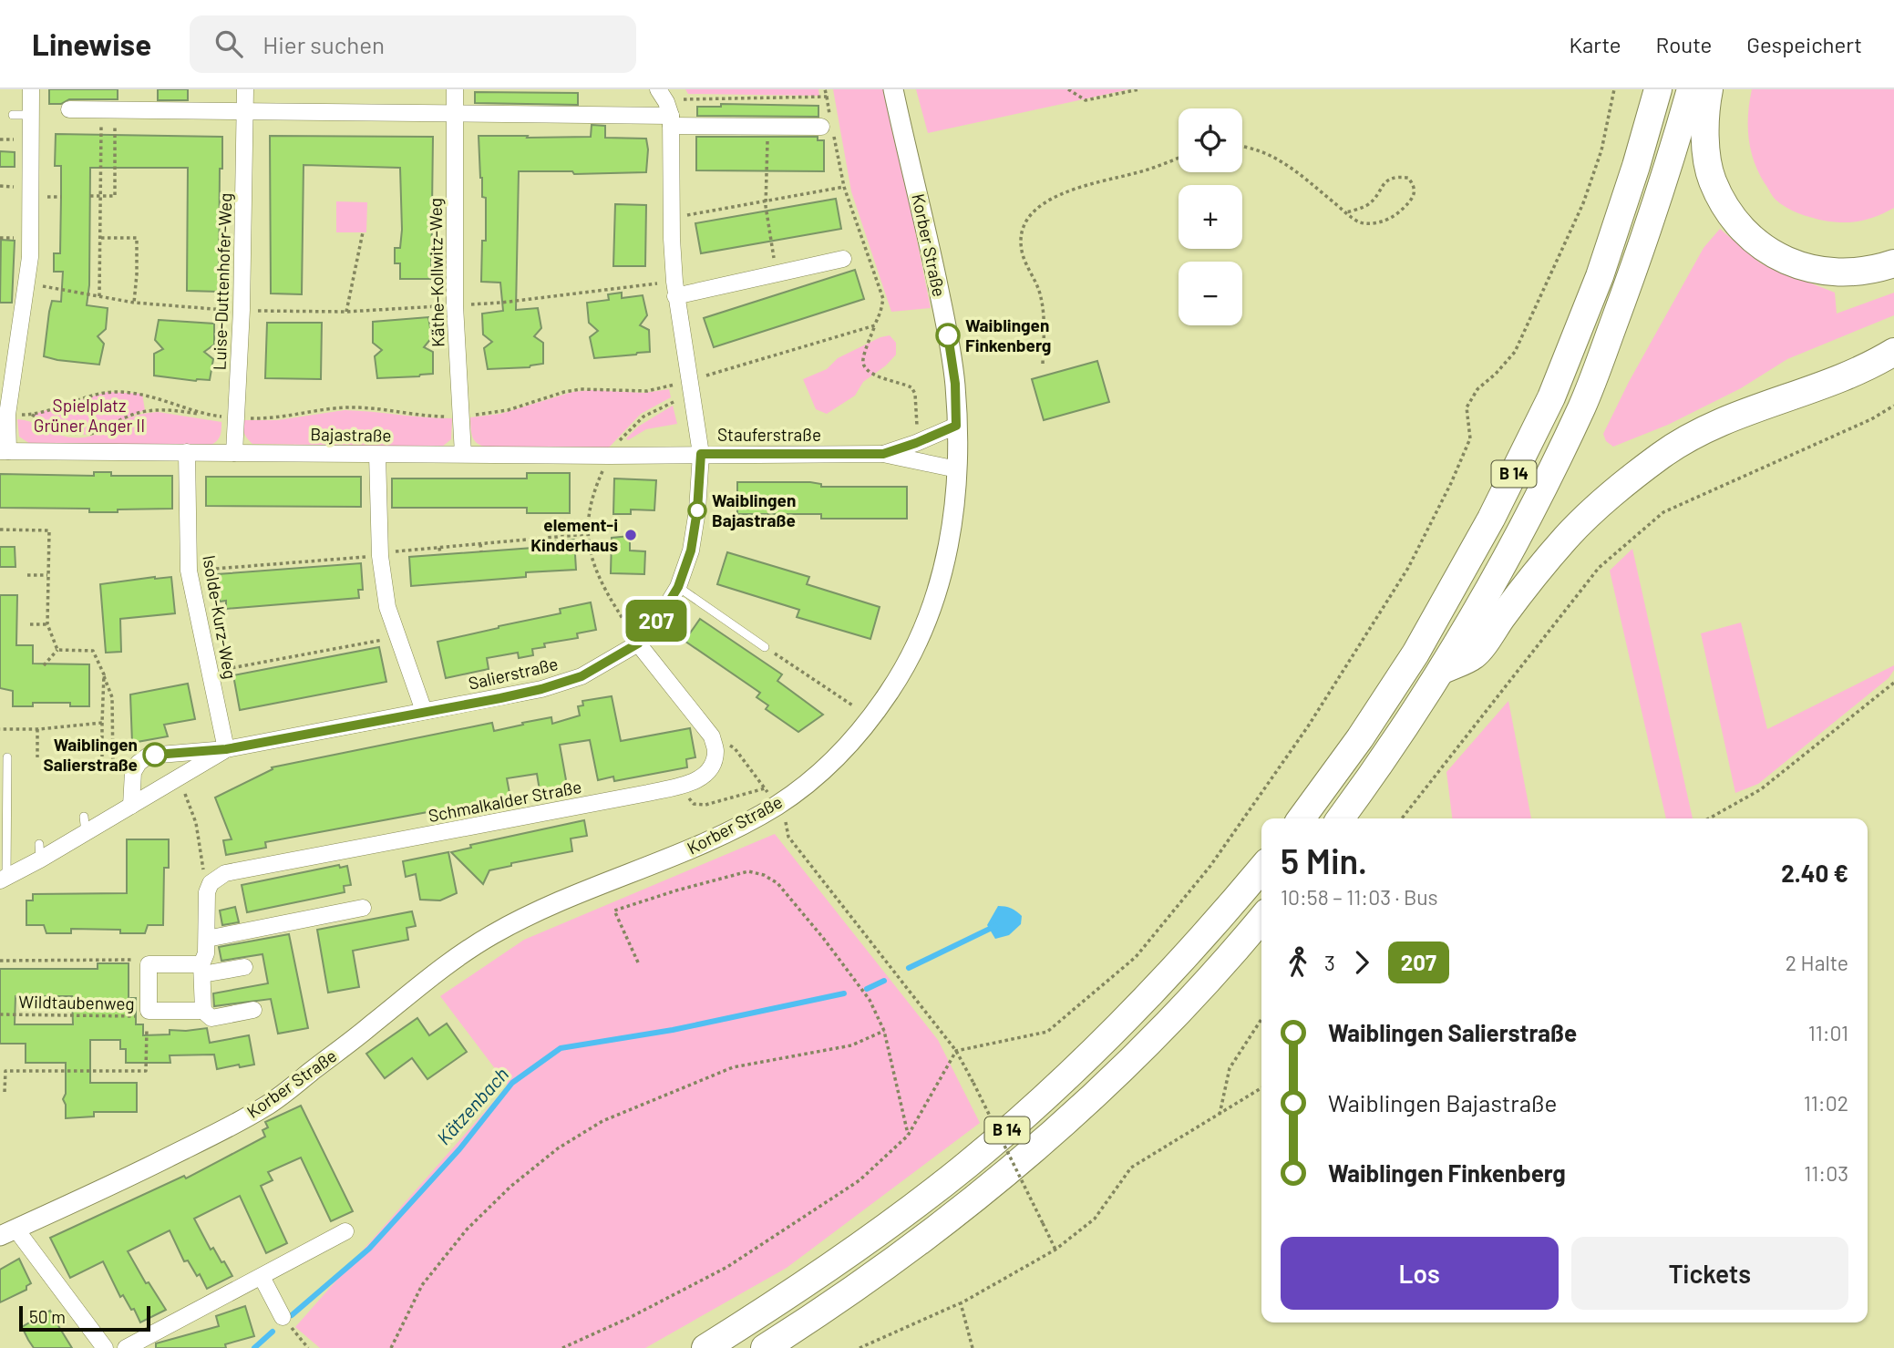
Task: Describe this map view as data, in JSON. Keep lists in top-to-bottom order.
{
  "streets": {
    "highway": ["B 14"],
    "street": [
      "Korber Straße",
      "Käthe-Kollwitz-Weg",
      "Luise-Duttenhofer-Weg",
      "Bajastraße",
      "Stauferstraße",
      "Isolde-Kurz-Weg",
      "Salierstraße",
      "Schmalkalder Straße"
    ],
    "path": ["Wildtaubenweg"]
  },
  "crossings": [
    ["Korber Straße", "Stauferstraße"],
    ["Käthe-Kollwitz-Weg", "Bajastraße"],
    ["Luise-Duttenhofer-Weg", "Bajastraße"],
    ["Bajastraße", "Stauferstraße"],
    ["Bajastraße", "Isolde-Kurz-Weg"],
    ["Bajastraße", "Salierstraße"],
    ["Stauferstraße", "Salierstraße"],
    ["Isolde-Kurz-Weg", "Salierstraße"],
    ["Salierstraße", "Schmalkalder Straße"]
  ],
  "water": ["Kätzenbach"],
  "parks": ["Spielplatz Grüner Anger II"],
  "places": [
    "Waiblingen Finkenberg",
    "Waiblingen Bajastraße",
    "element-i Kinderhaus",
    "Waiblingen Salierstraße"
  ],
  "lines": ["bus line 207"],
  "scale_bar": "50 m",
  "page": {
    "header": "Linewise",
    "search": "Hier suchen",
    "nav": ["Karte", "Route", "Gespeichert"],
    "on_map": "207",
    "map_buttons": ["+", "−"],
    "heading": ["5 Min.", "10:58 – 11:03 · Bus", "2.40 €"],
    "legs": ["3", "207", "2 Halte"],
    "list": [
      {
        "name": "Waiblingen Salierstraße",
        "value": "11:01"
      },
      {
        "name": "Waiblingen Bajastraße",
        "value": "11:02"
      },
      {
        "name": "Waiblingen Finkenberg",
        "value": "11:03"
      }
    ],
    "buttons": ["Los", "Tickets"],
    "scale": "50 m"
  }
}
